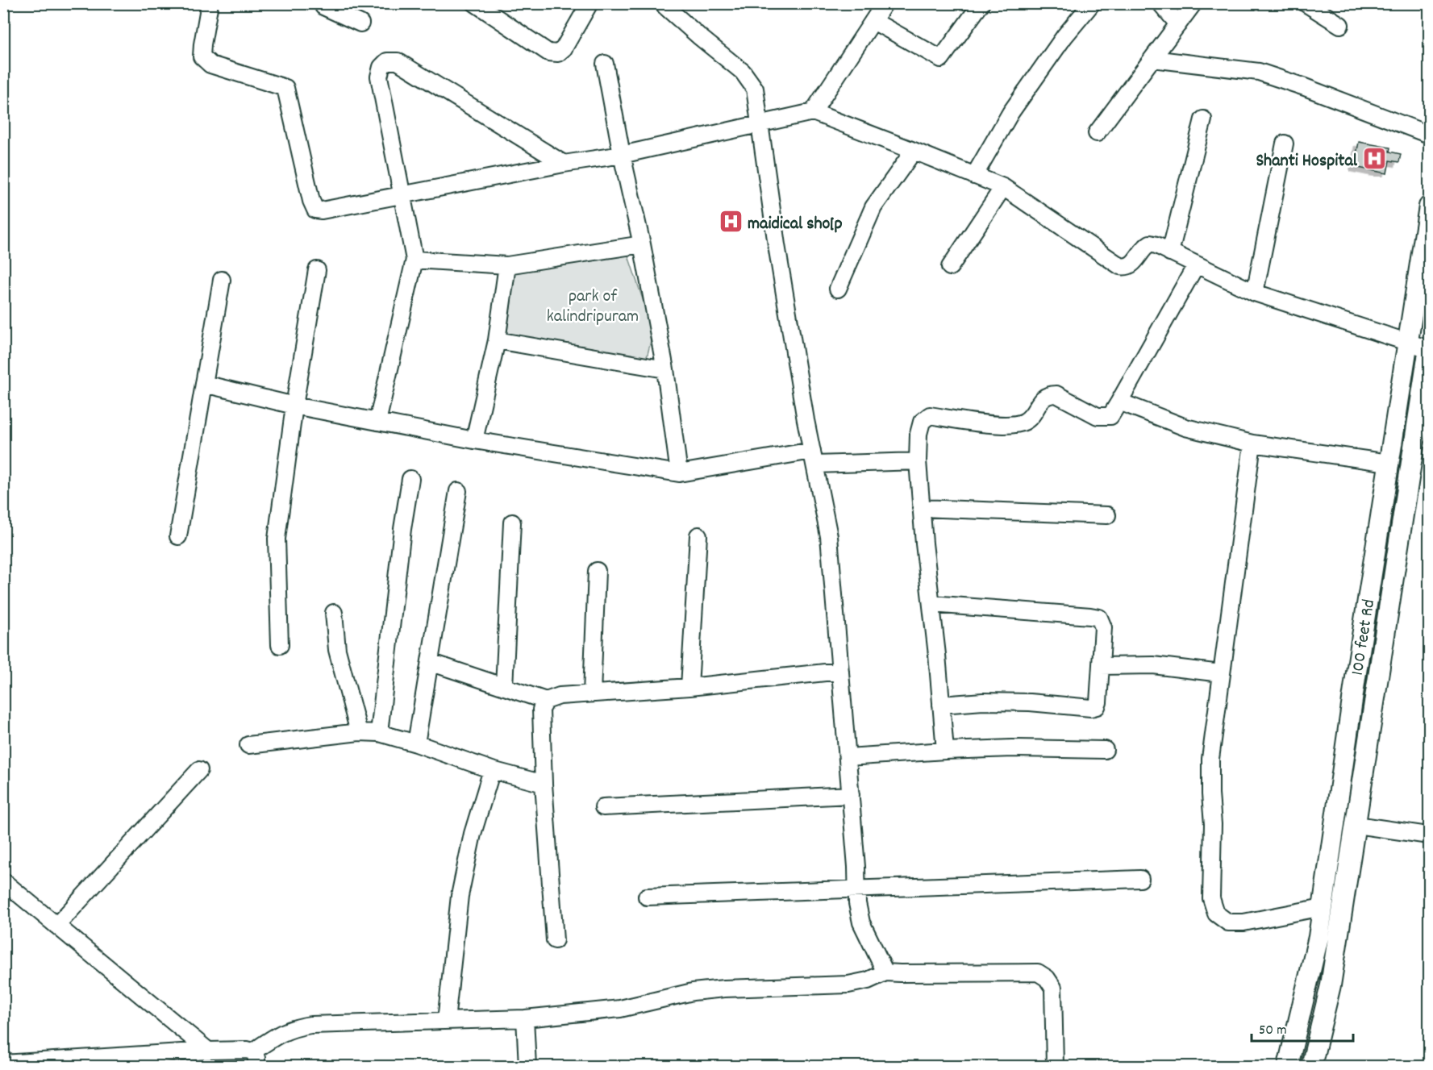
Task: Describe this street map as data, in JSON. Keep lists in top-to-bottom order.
{
  "streets": {
    "main road": ["100 feet Rd"]
  },
  "parks": ["park of kalindripuram"],
  "places": {
    "hospital": ["Shanti Hospital", "maidical sho[p"]
  },
  "scale_bar": "50 m"
}
